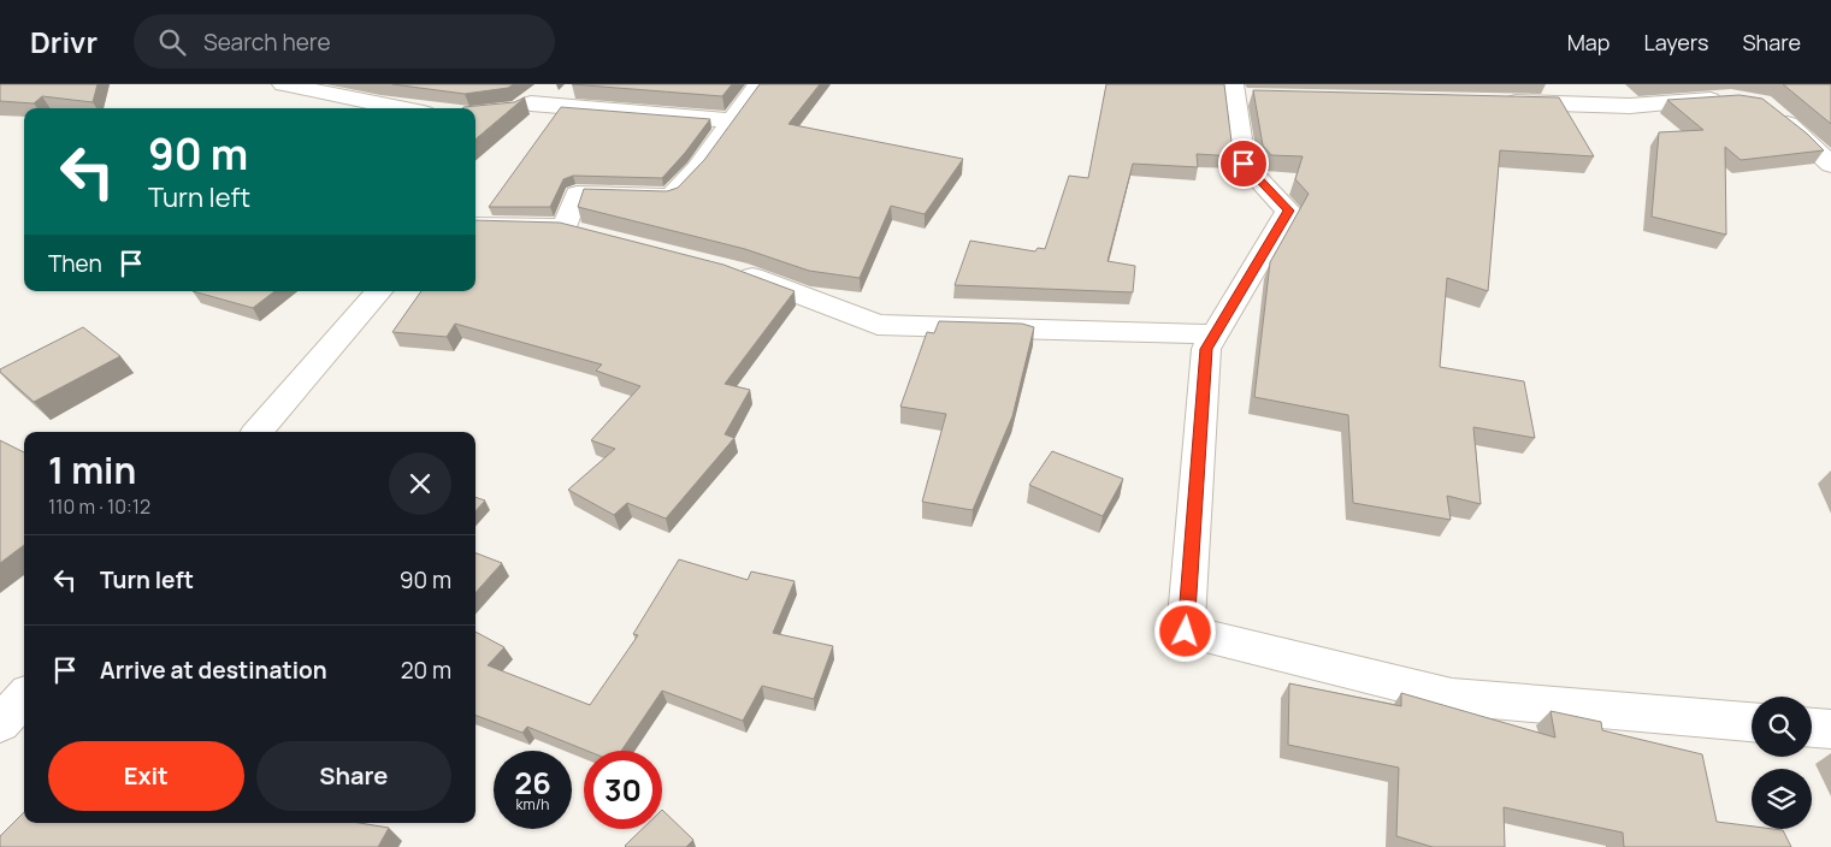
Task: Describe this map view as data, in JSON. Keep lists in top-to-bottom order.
{
  "page": {
    "header": "Drivr",
    "search": "Search here",
    "nav": ["Map", "Layers", "Share"],
    "turn": ["90 m", "Turn left"],
    "then": "Then",
    "heading": ["1 min", "110 m · 10:12"],
    "list": [
      {
        "name": "Turn left",
        "value": "90 m"
      },
      {
        "name": "Arrive at destination",
        "value": "20 m"
      }
    ],
    "buttons": ["Exit", "Share"],
    "speed": "26 km/h",
    "limit": "30"
  }
}
